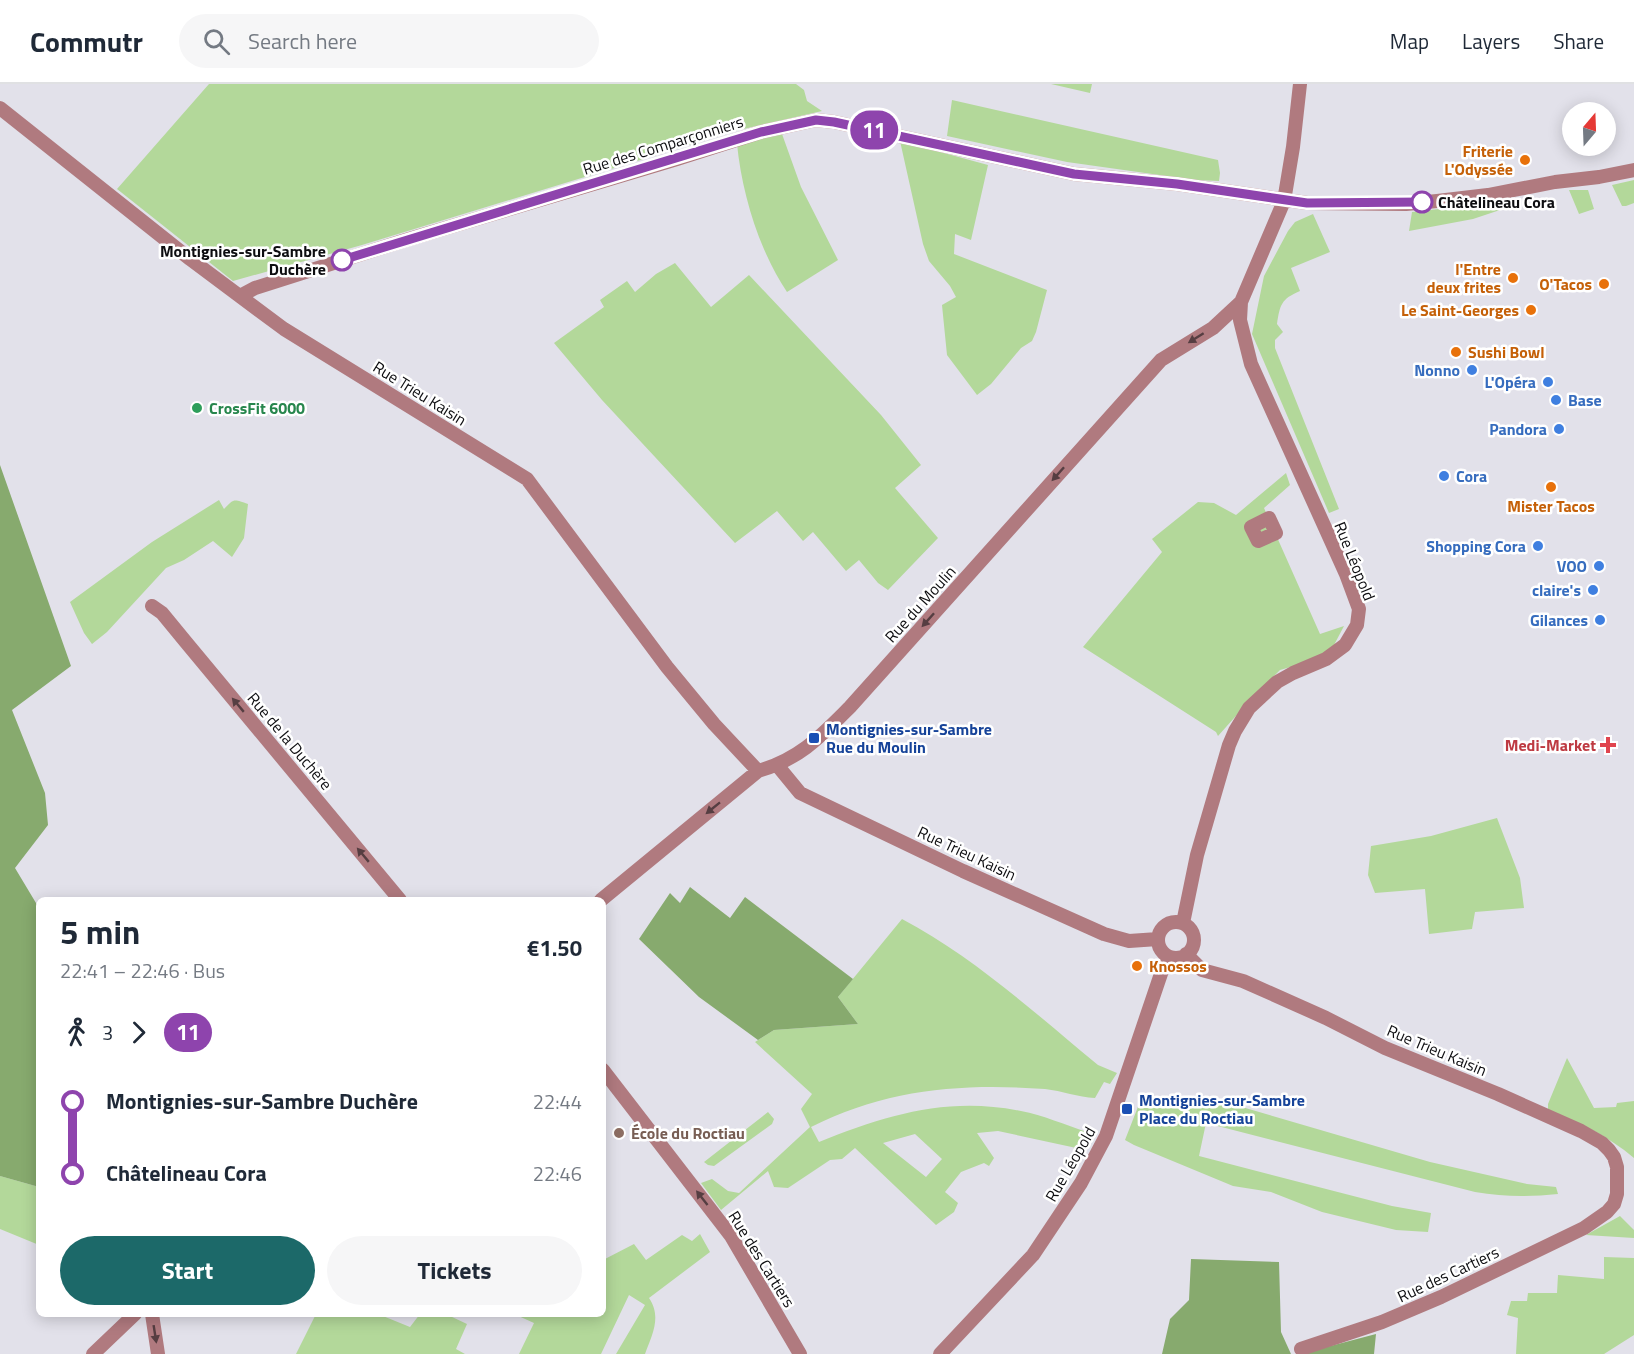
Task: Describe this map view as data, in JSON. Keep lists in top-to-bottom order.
{
  "streets": {
    "street": [
      "Rue des Comparçonniers",
      "Rue Trieu Kaisin",
      "Rue Léopold",
      "Rue du Moulin",
      "Rue de la Duchère",
      "Rue des Cartiers"
    ]
  },
  "crossings": [
    ["Rue des Comparçonniers", "Rue Trieu Kaisin"],
    ["Rue Trieu Kaisin", "Rue Léopold"],
    ["Rue Trieu Kaisin", "Rue du Moulin"],
    ["Rue Trieu Kaisin", "Rue des Cartiers"],
    ["Rue Léopold", "Rue du Moulin"]
  ],
  "one_way": ["Rue du Moulin", "Rue de la Duchère", "Rue des Cartiers"],
  "places": {
    "other": [
      "Friterie L'Odyssée",
      "Châtelineau Cora",
      "Montignies-sur-Sambre Duchère",
      "l'Entre deux frites",
      "O'Tacos",
      "Le Saint-Georges",
      "Sushi Bowl",
      "Nonno",
      "L'Opéra",
      "Base",
      "CrossFit 6000",
      "Pandora",
      "Cora",
      "Mister Tacos",
      "Shopping Cora",
      "VOO",
      "claire's",
      "Gilances",
      "Knossos",
      "École du Roctiau"
    ],
    "transit": ["Montignies-sur-Sambre Rue du Moulin", "Montignies-sur-Sambre Place du Roctiau"],
    "health": ["Medi-Market"]
  },
  "lines": ["bus line 11"],
  "north": "top",
  "page": {
    "header": "Commutr",
    "search": "Search here",
    "nav": ["Map", "Layers", "Share"],
    "on_map": "11",
    "heading": ["5 min", "22:41 – 22:46 · Bus", "€1.50"],
    "legs": ["3", "11"],
    "list": [
      {
        "name": "Montignies-sur-Sambre Duchère",
        "value": "22:44"
      },
      {
        "name": "Châtelineau Cora",
        "value": "22:46"
      }
    ],
    "buttons": ["Start", "Tickets"]
  }
}
